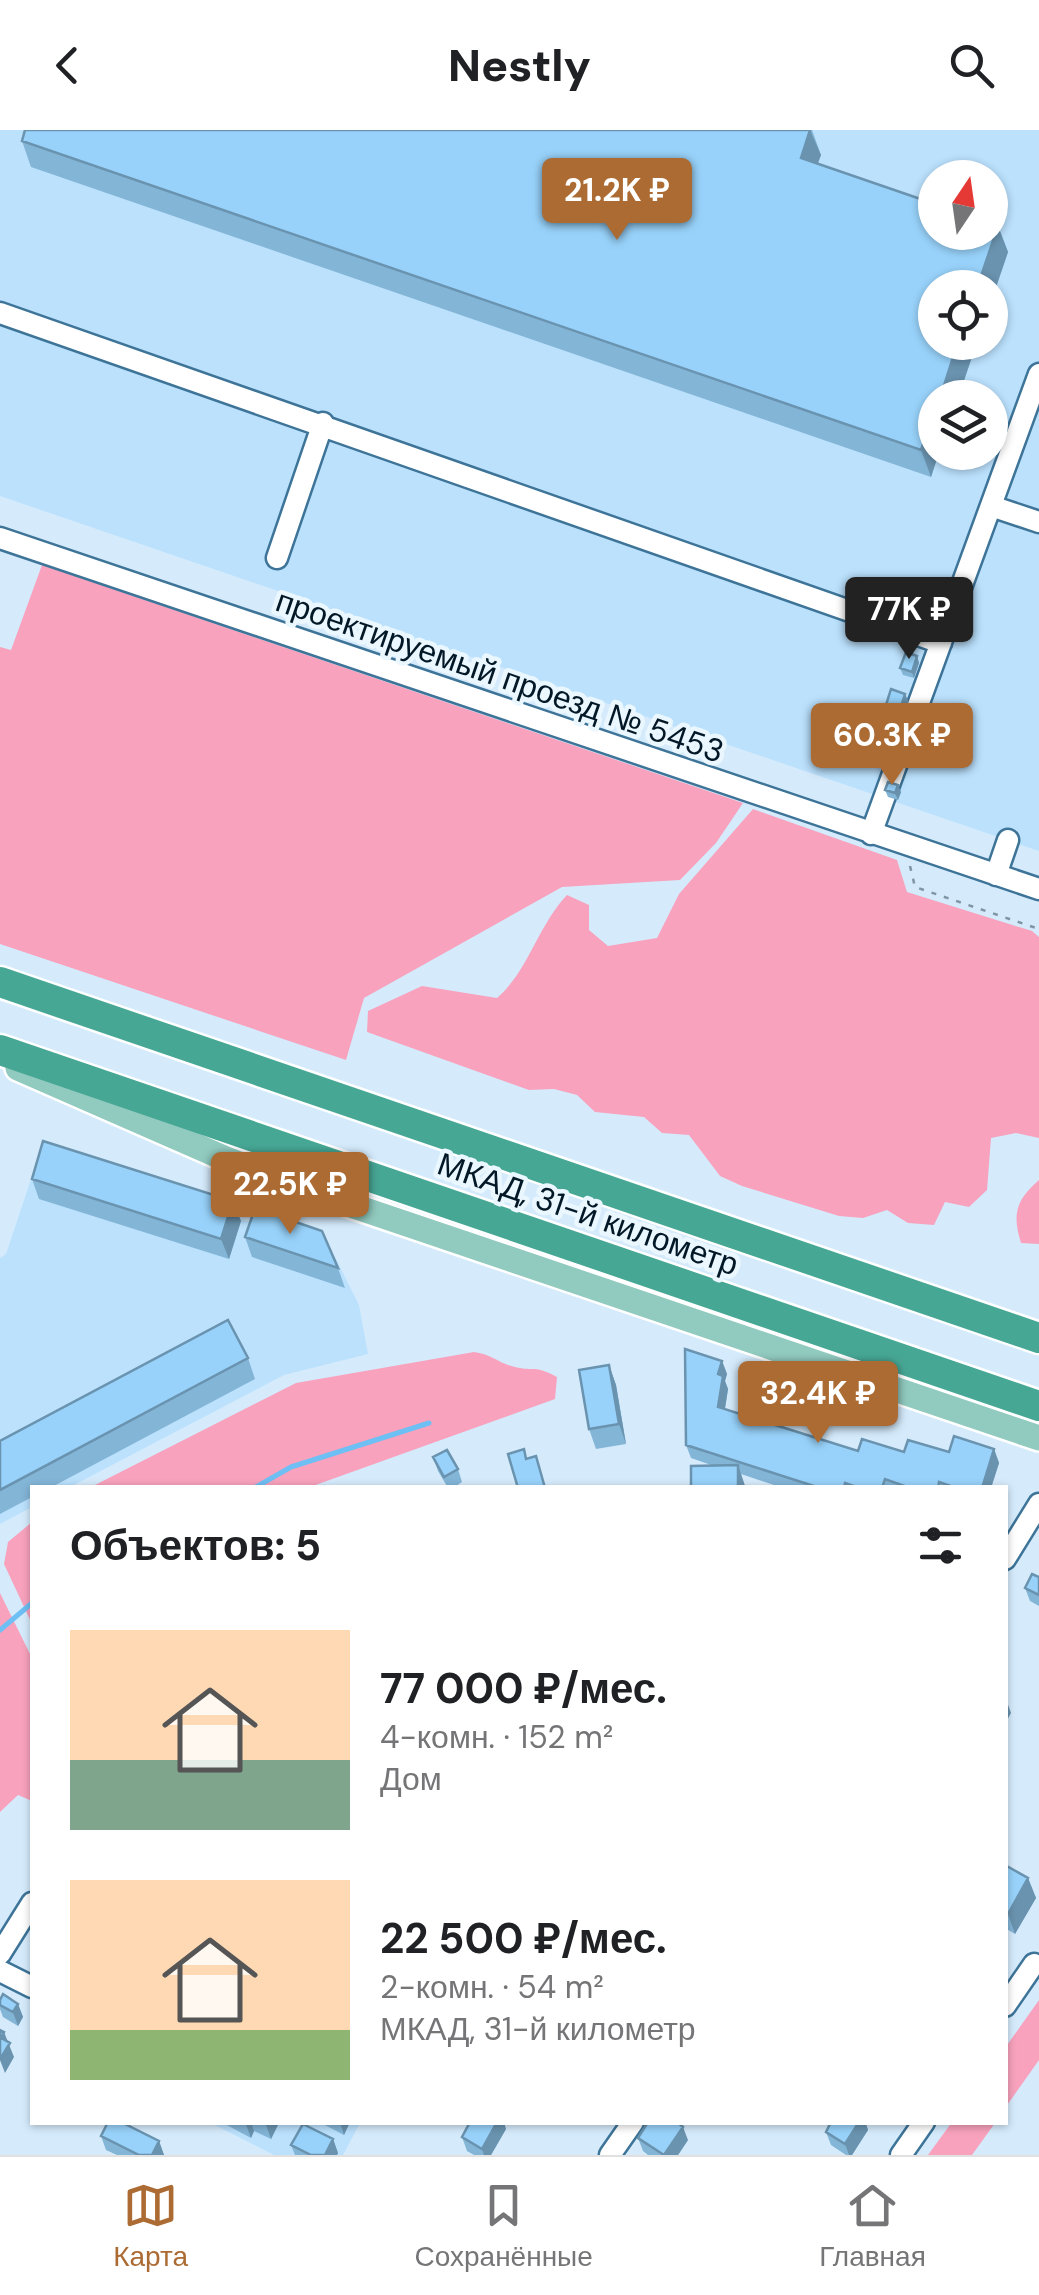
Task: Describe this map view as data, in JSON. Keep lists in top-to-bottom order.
{
  "streets": {
    "highway": ["МКАД, 31-й километр"],
    "street": ["проектируемый проезд № 5453"]
  },
  "north": "top",
  "page": {
    "header": "Nestly",
    "price": [
      "21.2K ₽",
      "77K ₽",
      "60.3K ₽",
      "22.5K ₽",
      "32.4K ₽"
    ],
    "heading": "Объектов: 5",
    "list": [
      {
        "name": "77 000 ₽/мес.",
        "note": "4-комн. · 152 m² · Дом"
      },
      {
        "name": "22 500 ₽/мес.",
        "note": "2-комн. · 54 m² · МКАД, 31-й километр"
      }
    ],
    "tabs": ["Карта", "Сохранённые", "Главная"]
  }
}
